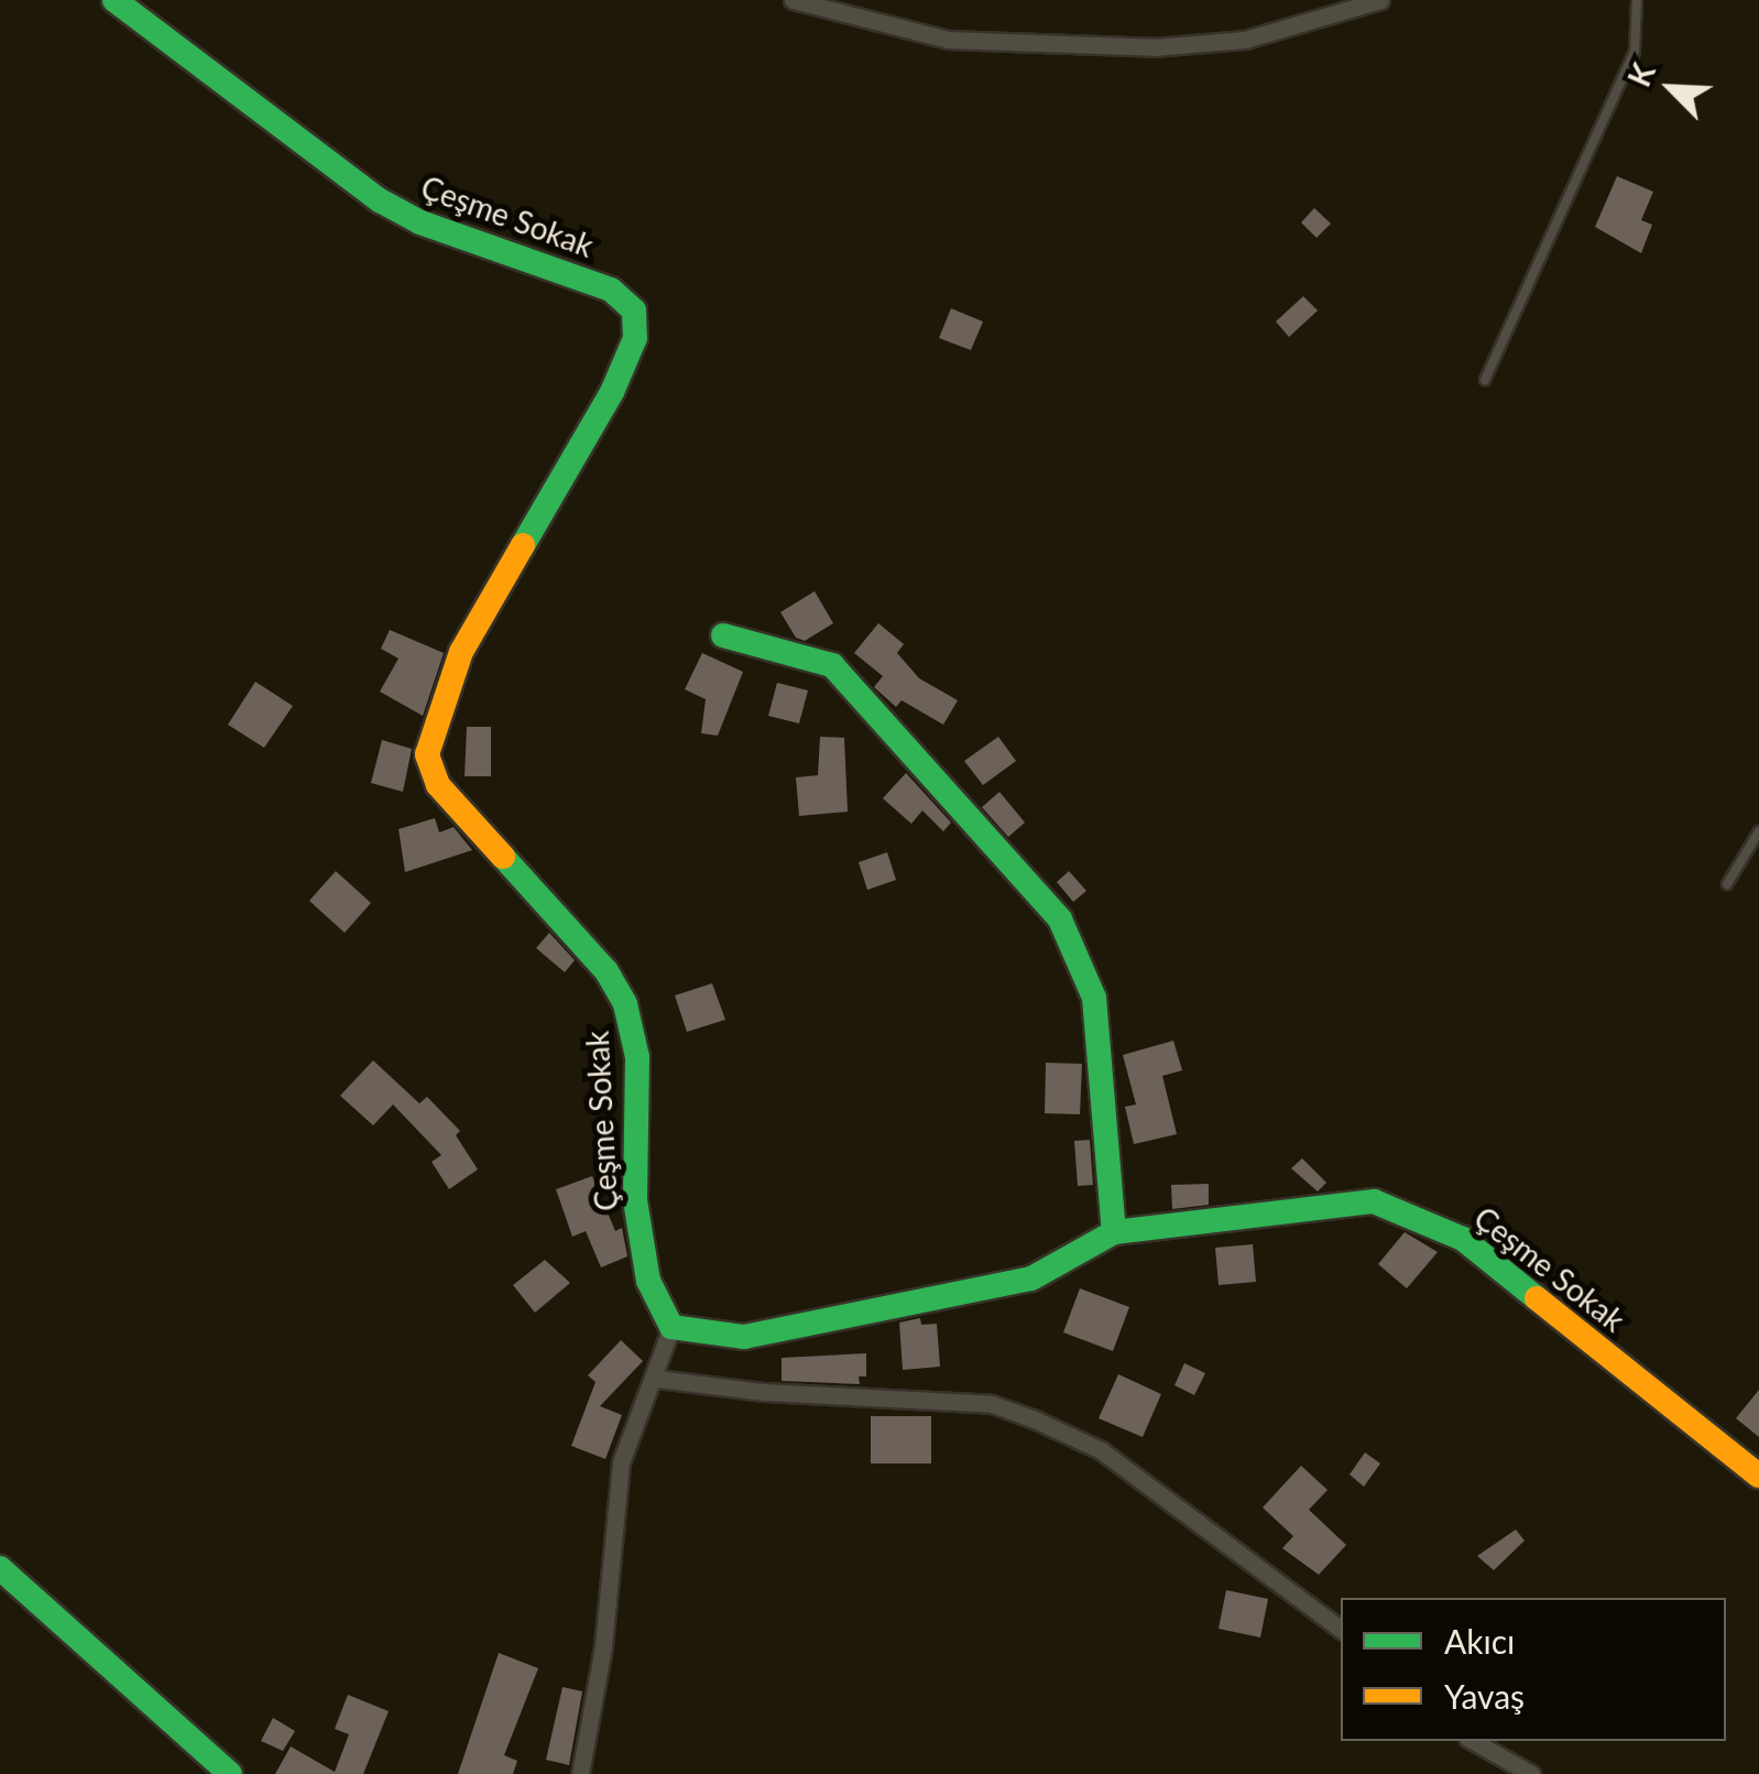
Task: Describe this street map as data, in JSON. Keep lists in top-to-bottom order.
{
  "streets": {
    "street": ["Çeşme Sokak"]
  },
  "legend": ["Akıcı", "Yavaş"],
  "north": "top left"
}
